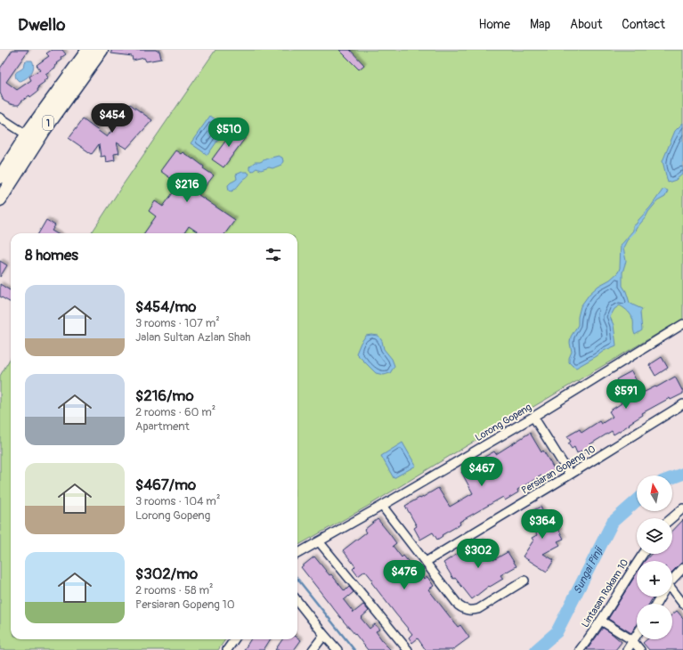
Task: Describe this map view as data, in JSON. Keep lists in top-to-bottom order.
{
  "streets": {
    "main road": ["1"],
    "street": ["Lorong Gopeng", "Persiaran Gopeng 10", "Lintasan Rokam 10"]
  },
  "water": ["Sungai Pinji"],
  "north": "top",
  "page": {
    "header": "Dwello",
    "nav": [
      "Home",
      "Map",
      "About",
      "Contact"
    ],
    "price": [
      "$454",
      "$510",
      "$216",
      "$591",
      "$467",
      "$364",
      "$302",
      "$476"
    ],
    "heading": "8 homes",
    "list": [
      {
        "name": "$454/mo",
        "note": "3 rooms · 107 m² · Jalan Sultan Azlan Shah"
      },
      {
        "name": "$216/mo",
        "note": "2 rooms · 60 m² · Apartment"
      },
      {
        "name": "$467/mo",
        "note": "3 rooms · 104 m² · Lorong Gopeng"
      },
      {
        "name": "$302/mo",
        "note": "2 rooms · 58 m² · Persiaran Gopeng 10"
      }
    ],
    "map_buttons": ["+", "−"]
  }
}
